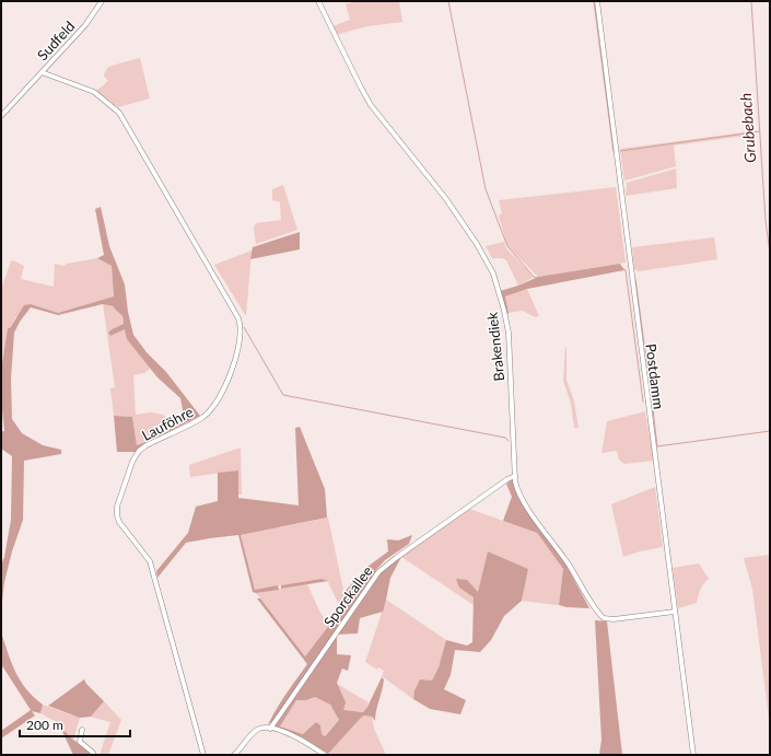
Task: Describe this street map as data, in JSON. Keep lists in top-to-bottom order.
{
  "streets": {
    "street": [
      "Sudfeld",
      "Brakendiek",
      "Postdamm",
      "Lauföhre",
      "Sporckallee"
    ]
  },
  "crossings": [
    ["Sudfeld", "Lauföhre"],
    ["Brakendiek", "Postdamm"],
    ["Brakendiek", "Sporckallee"]
  ],
  "water": ["Grubebach"],
  "scale_bar": "200 m"
}
